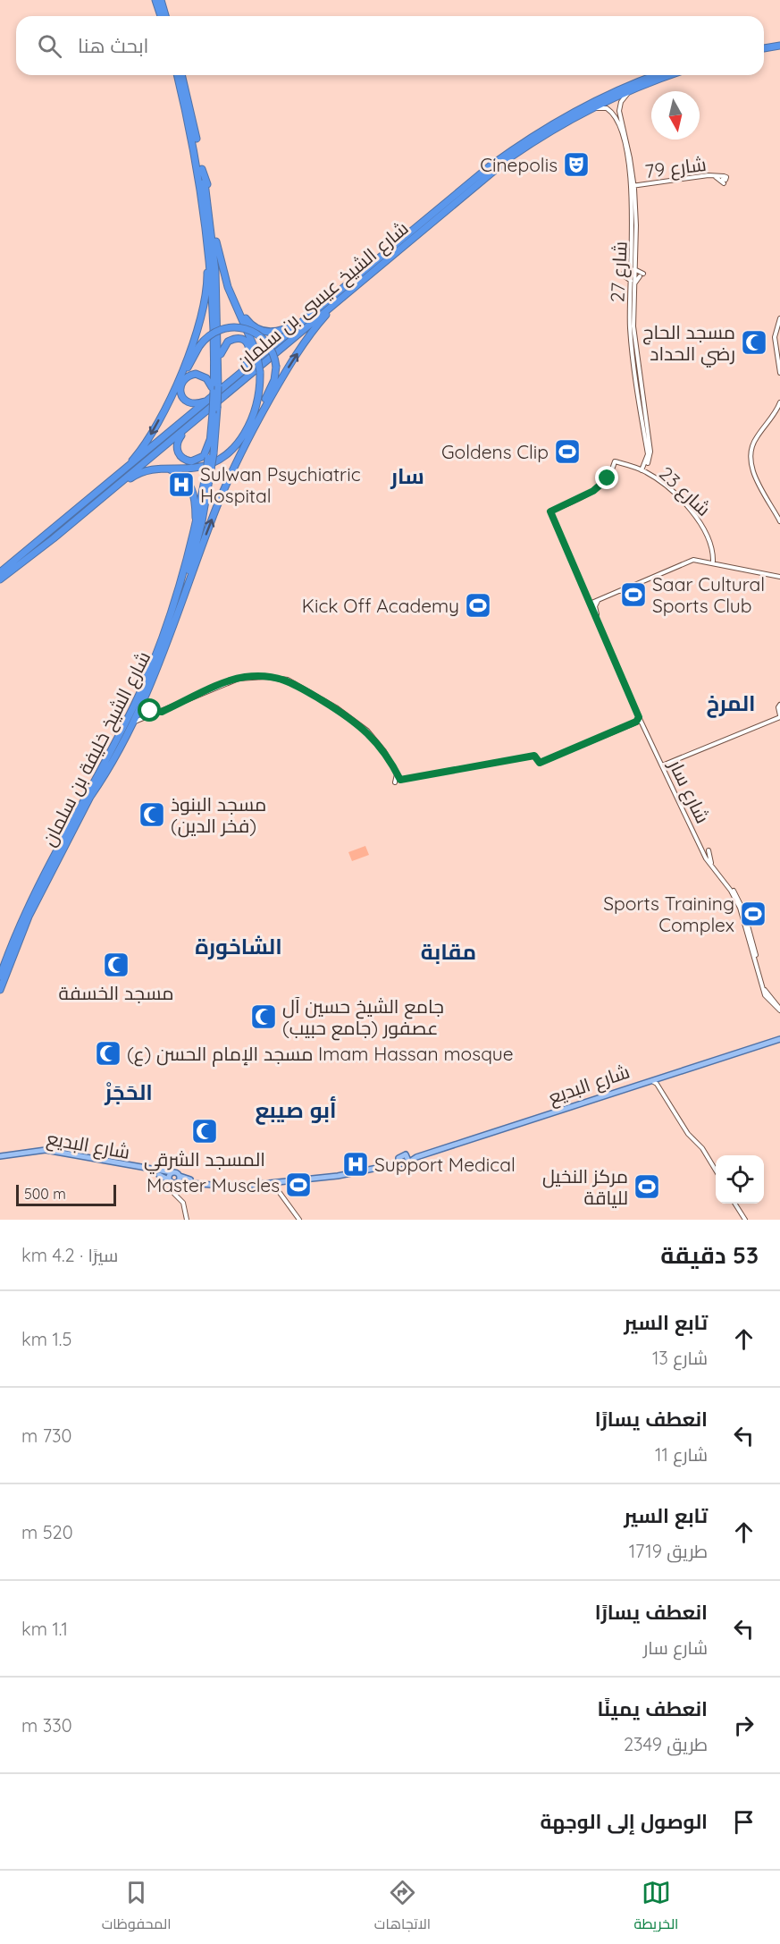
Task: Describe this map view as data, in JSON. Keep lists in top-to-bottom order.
{
  "streets": {
    "highway": ["شارع الشيخ عيسى بن سلمان", "شارع الشيخ خليفة بن سلمان"],
    "main road": ["شارع البديع"],
    "street": [
      "شارع 79",
      "شارع 27",
      "شارع 23",
      "شارع سار"
    ]
  },
  "crossings": [
    ["شارع 79", "شارع 27"],
    ["شارع 27", "شارع الشيخ عيسى بن سلمان"],
    ["شارع 27", "شارع 23"],
    ["شارع 23", "شارع سار"]
  ],
  "districts": [
    "سار",
    "المرخ",
    "الشاخورة",
    "مقابة",
    "الحَجَرْ",
    "أبو صيبع"
  ],
  "places": {
    "theatre": ["Cinepolis"],
    "mosque": [
      "مسجد الحاج رضي الحداد",
      "مسجد البنوذ (فخر الدين)",
      "مسجد الخسفة",
      "جامع الشيخ حسين آل عصفور (جامع حبيب)",
      "مسجد الإمام الحسن (ع) Imam Hassan mosque",
      "المسجد الشرقي"
    ],
    "sports": [
      "Goldens Clip",
      "Saar Cultural Sports Club",
      "Kick Off Academy",
      "Sports Training Complex",
      "Master Muscles",
      "مركز النخيل للياقة"
    ],
    "hospital": ["Sulwan Psychiatric Hospital", "Support Medical"]
  },
  "scale_bar": "500 m",
  "north": "bottom",
  "page": {
    "search": "ابحث هنا",
    "scale": "500 m",
    "heading": ["53 دقيقة", "سيرًا · 4.2 km"],
    "list": [
      ["تابع السير", "شارع 13", "1.5 km"],
      ["انعطف يسارًا", "شارع 11", "730 m"],
      ["تابع السير", "طريق 1719", "520 m"],
      ["انعطف يسارًا", "شارع سار", "1.1 km"],
      ["انعطف يمينًا", "طريق 2349", "330 m"],
      "الوصول إلى الوجهة"
    ],
    "nav": ["الخريطة", "الاتجاهات", "المحفوظات"]
  }
}
